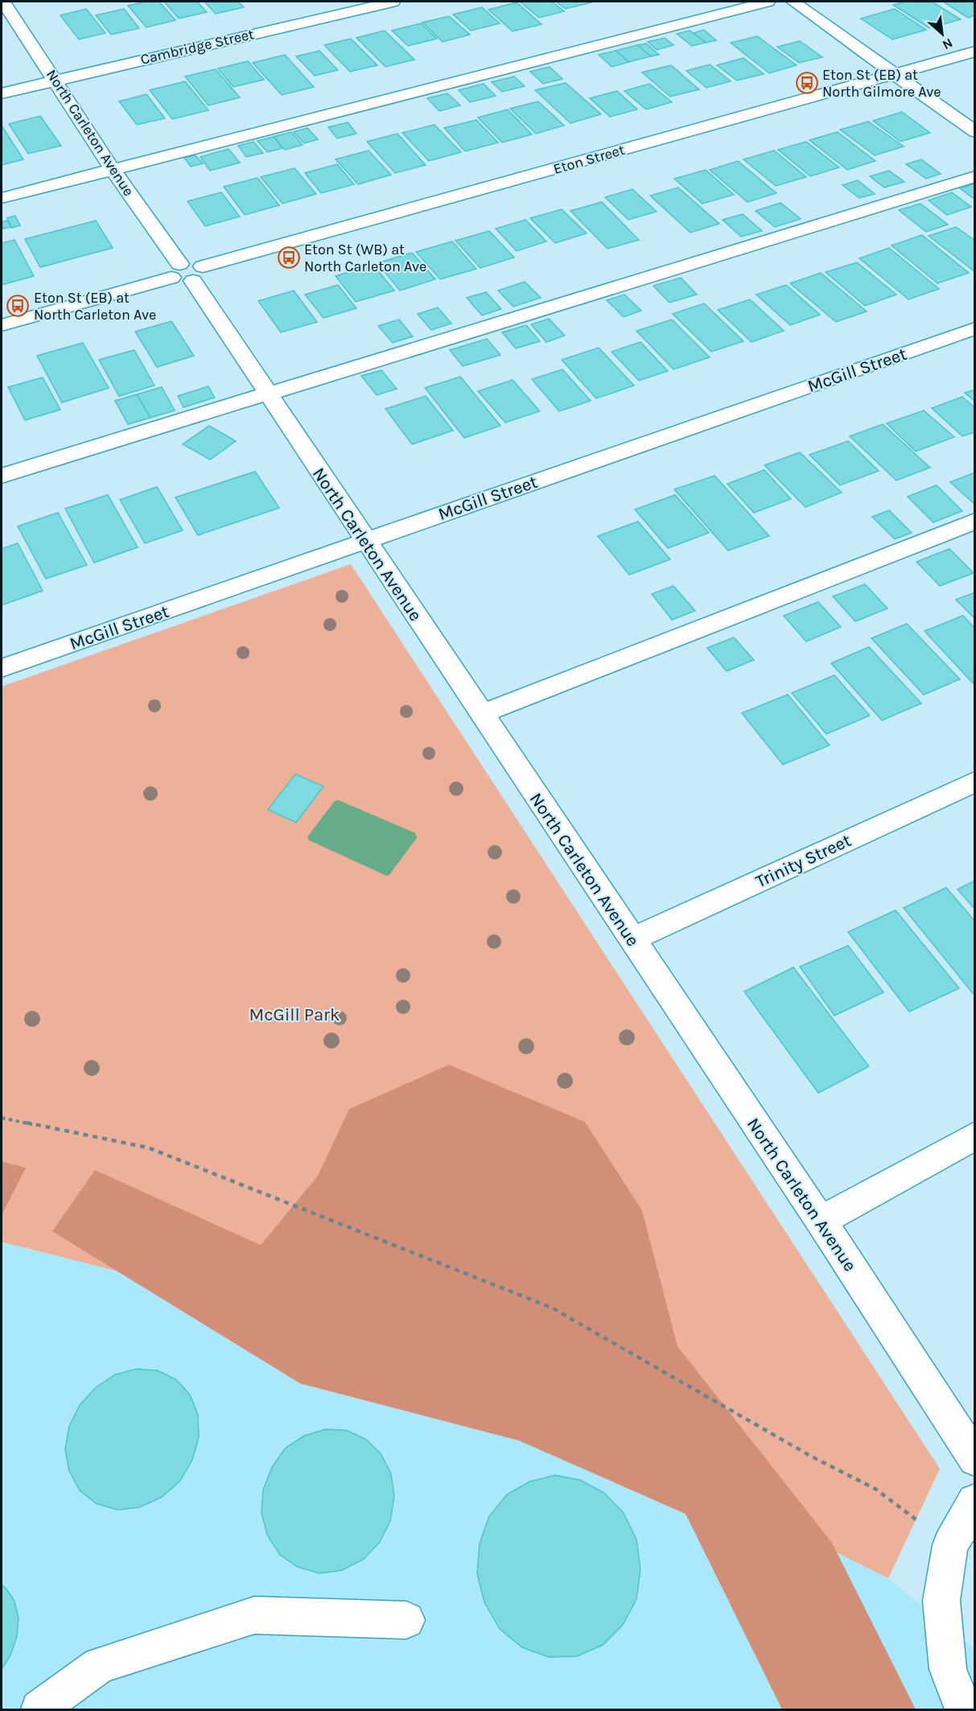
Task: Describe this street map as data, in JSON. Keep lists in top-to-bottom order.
{
  "streets": {
    "street": [
      "Cambridge Street",
      "North Carleton Avenue",
      "Eton Street",
      "McGill Street",
      "Trinity Street"
    ]
  },
  "crossings": [
    ["Cambridge Street", "North Carleton Avenue"],
    ["North Carleton Avenue", "Eton Street"],
    ["North Carleton Avenue", "McGill Street"],
    ["North Carleton Avenue", "Trinity Street"]
  ],
  "parks": ["McGill Park"],
  "places": {
    "bus stop": ["Eton St (EB) at North Gilmore Ave", "Eton St (WB) at North Carleton Ave", "Eton St (EB) at North Carleton Ave"]
  },
  "north": "bottom right"
}
